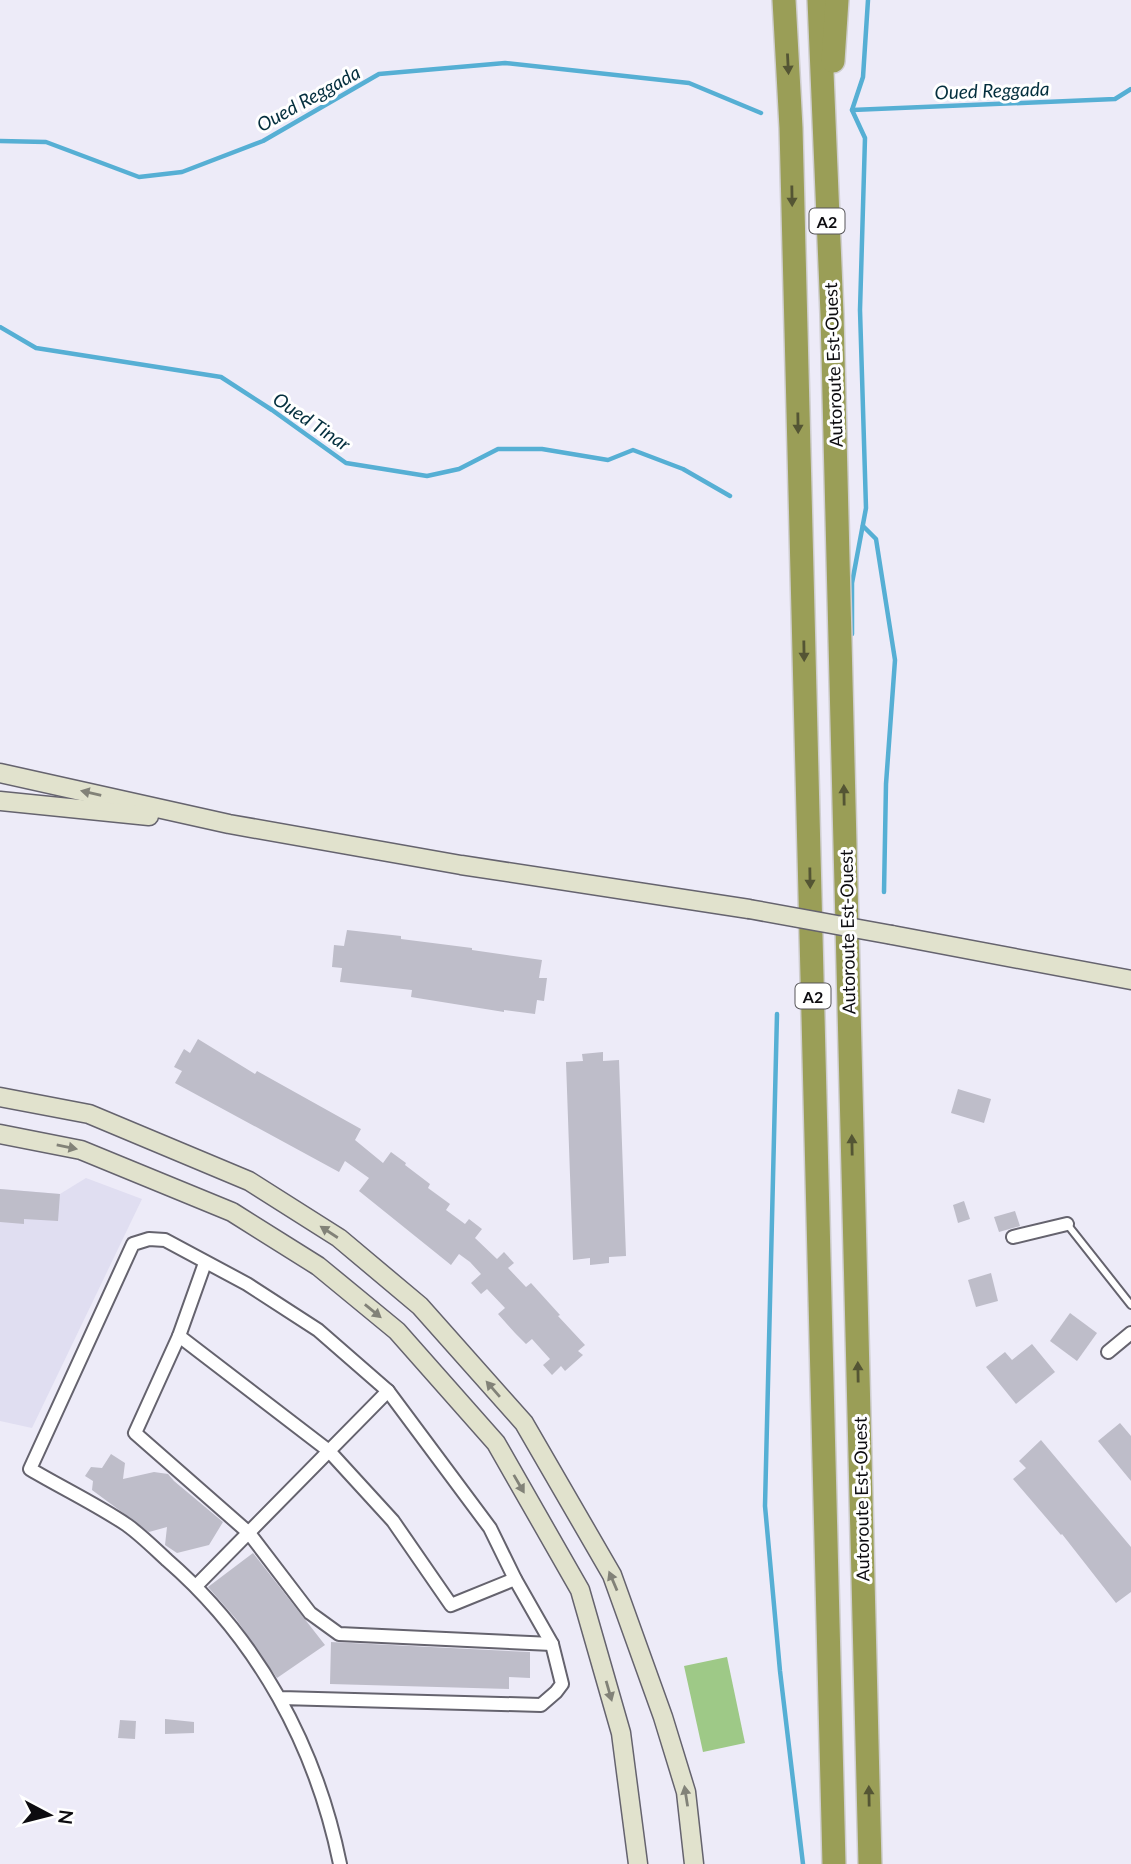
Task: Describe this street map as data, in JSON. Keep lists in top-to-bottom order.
{
  "streets": {
    "highway": ["A2", "Autoroute Est-Ouest"]
  },
  "water": ["Oued Reggada", "Oued Tinar"],
  "north": "right"
}
